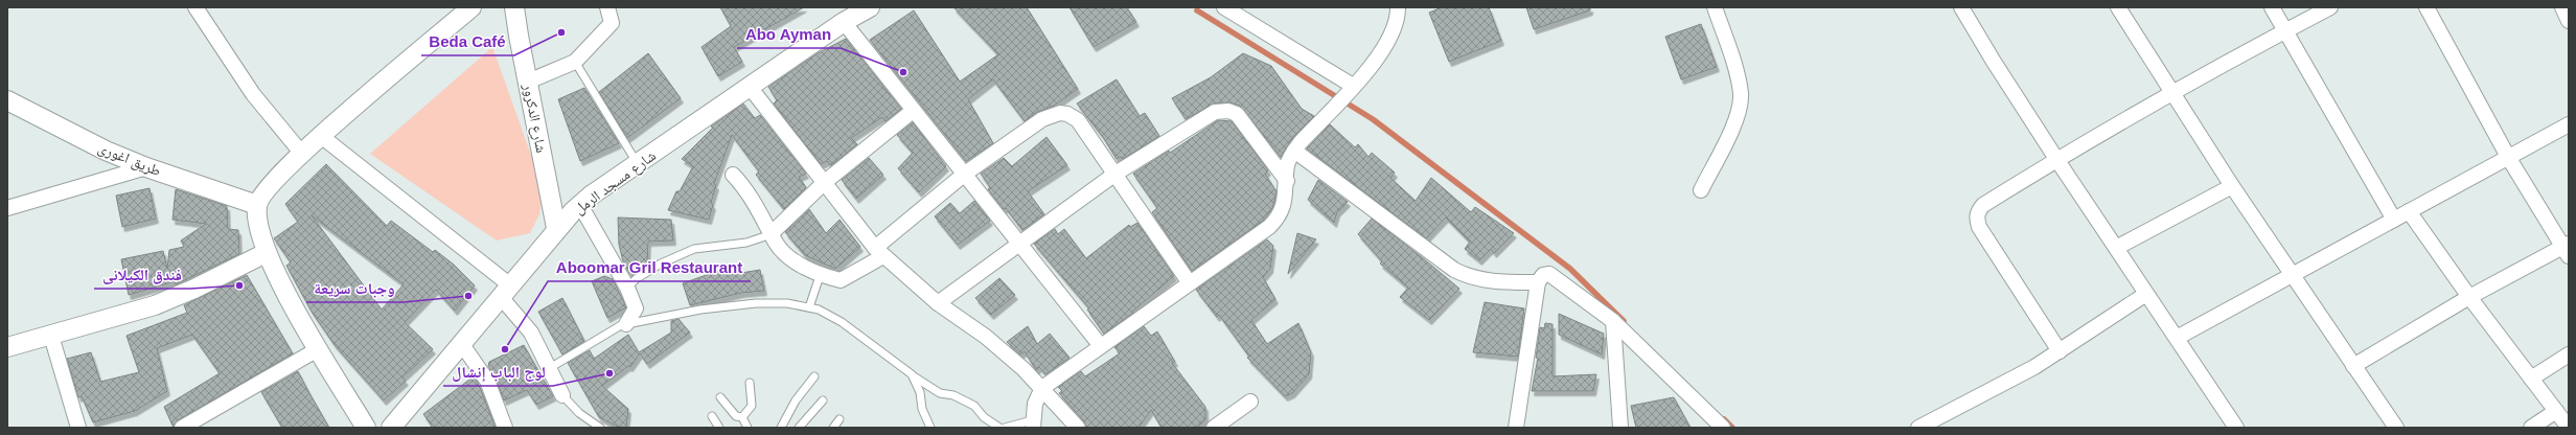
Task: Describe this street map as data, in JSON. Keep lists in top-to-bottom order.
{
  "streets": {
    "street": ["شارع الدكرور", "طريق اغورى", "شارع مسجد الرمل"]
  },
  "crossings": [
    ["شارع الدكرور", "شارع مسجد الرمل"]
  ],
  "places": [
    "Beda Café",
    "Abo Ayman",
    "فندق الكيلانى",
    "وجبات سريعة",
    "Aboomar Gril Restaurant",
    "لوج الباب إنشال"
  ]
}
